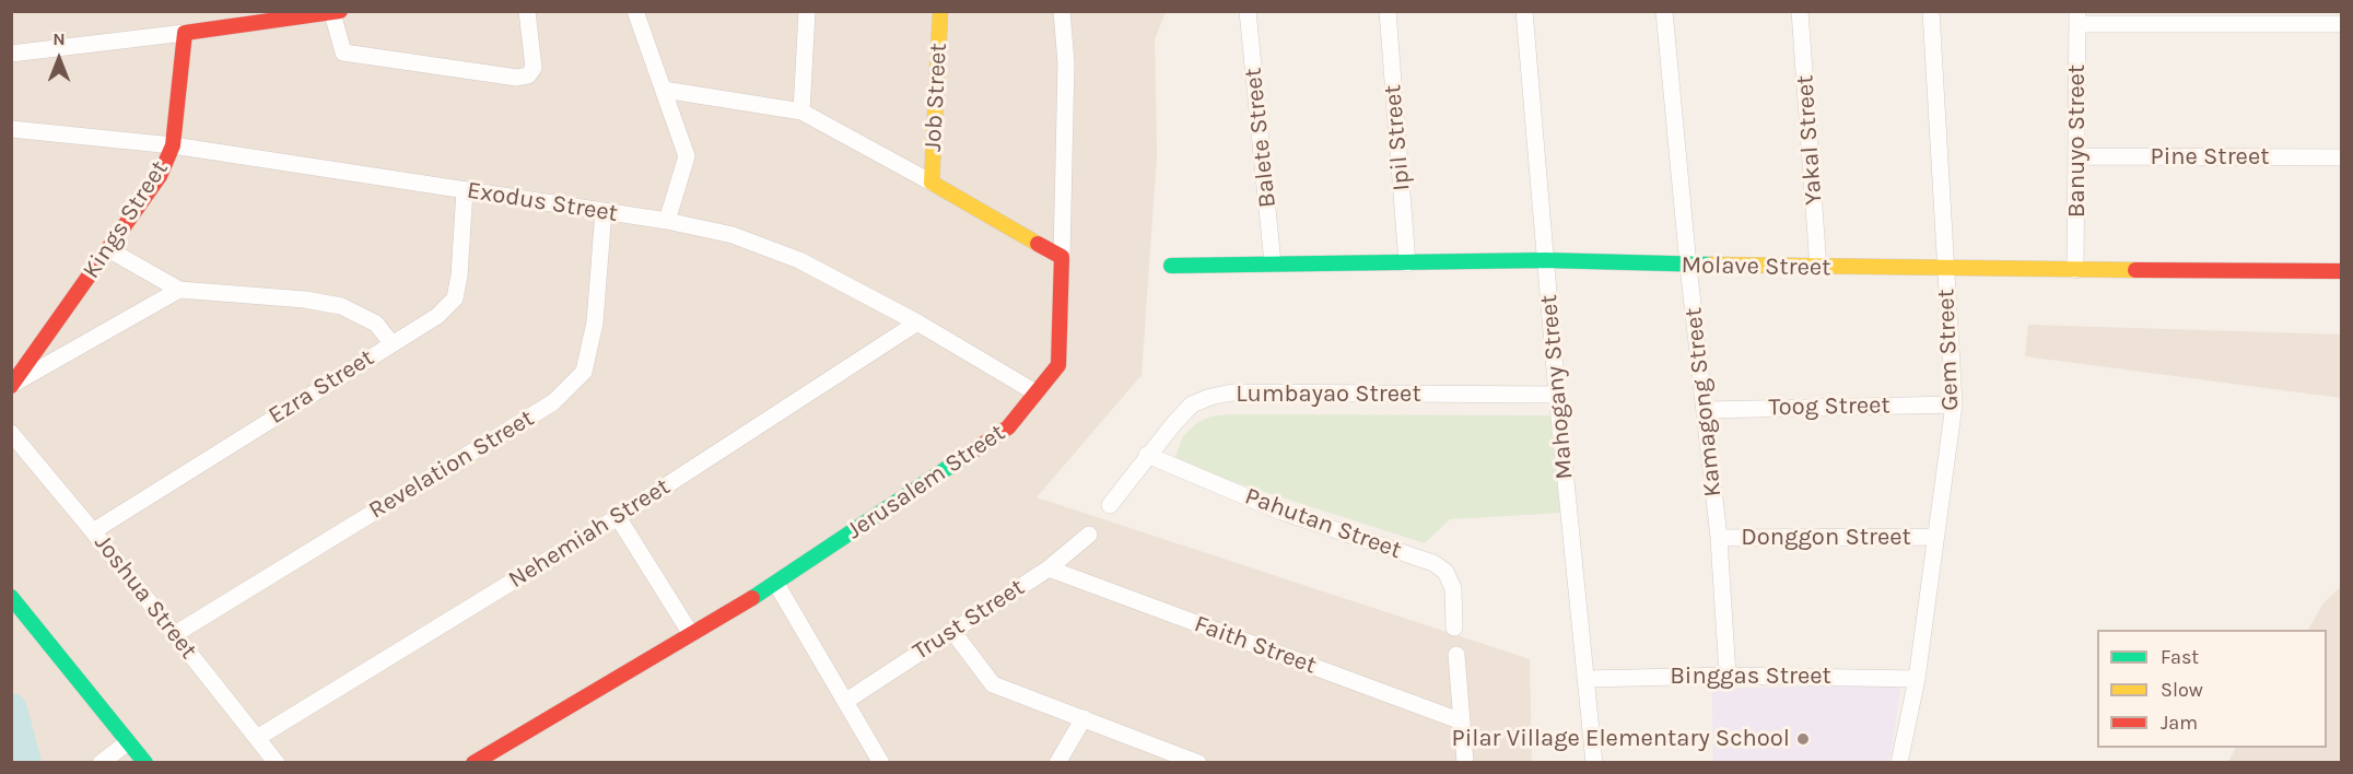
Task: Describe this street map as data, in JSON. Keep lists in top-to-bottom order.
{
  "streets": {
    "street": [
      "Job Street",
      "Balete Street",
      "Ipil Street",
      "Yakal Street",
      "Banuyo Street",
      "Pine Street",
      "Exodus Street",
      "Kings Street",
      "Molave Street",
      "Gem Street",
      "Ezra Street",
      "Mahogany Street",
      "Lumbayao Street",
      "Kamagong Street",
      "Toog Street",
      "Revelation Street",
      "Jerusalem Street",
      "Pahutan Street",
      "Nehemiah Street",
      "Donggon Street",
      "Joshua Street",
      "Trust Street",
      "Faith Street",
      "Binggas Street"
    ]
  },
  "crossings": [
    ["Balete Street", "Molave Street"],
    ["Ipil Street", "Molave Street"],
    ["Yakal Street", "Molave Street"],
    ["Banuyo Street", "Pine Street"],
    ["Banuyo Street", "Molave Street"],
    ["Exodus Street", "Kings Street"],
    ["Exodus Street", "Ezra Street"],
    ["Exodus Street", "Revelation Street"],
    ["Exodus Street", "Jerusalem Street"],
    ["Exodus Street", "Nehemiah Street"],
    ["Molave Street", "Gem Street"],
    ["Molave Street", "Mahogany Street"],
    ["Molave Street", "Kamagong Street"],
    ["Gem Street", "Toog Street"],
    ["Gem Street", "Donggon Street"],
    ["Gem Street", "Binggas Street"],
    ["Ezra Street", "Joshua Street"],
    ["Mahogany Street", "Lumbayao Street"],
    ["Mahogany Street", "Binggas Street"],
    ["Lumbayao Street", "Pahutan Street"],
    ["Kamagong Street", "Toog Street"],
    ["Kamagong Street", "Donggon Street"],
    ["Kamagong Street", "Binggas Street"],
    ["Revelation Street", "Joshua Street"],
    ["Nehemiah Street", "Joshua Street"],
    ["Trust Street", "Faith Street"]
  ],
  "places": ["Pilar Village Elementary School"],
  "legend": ["Fast", "Slow", "Jam"],
  "north": "top"
}
